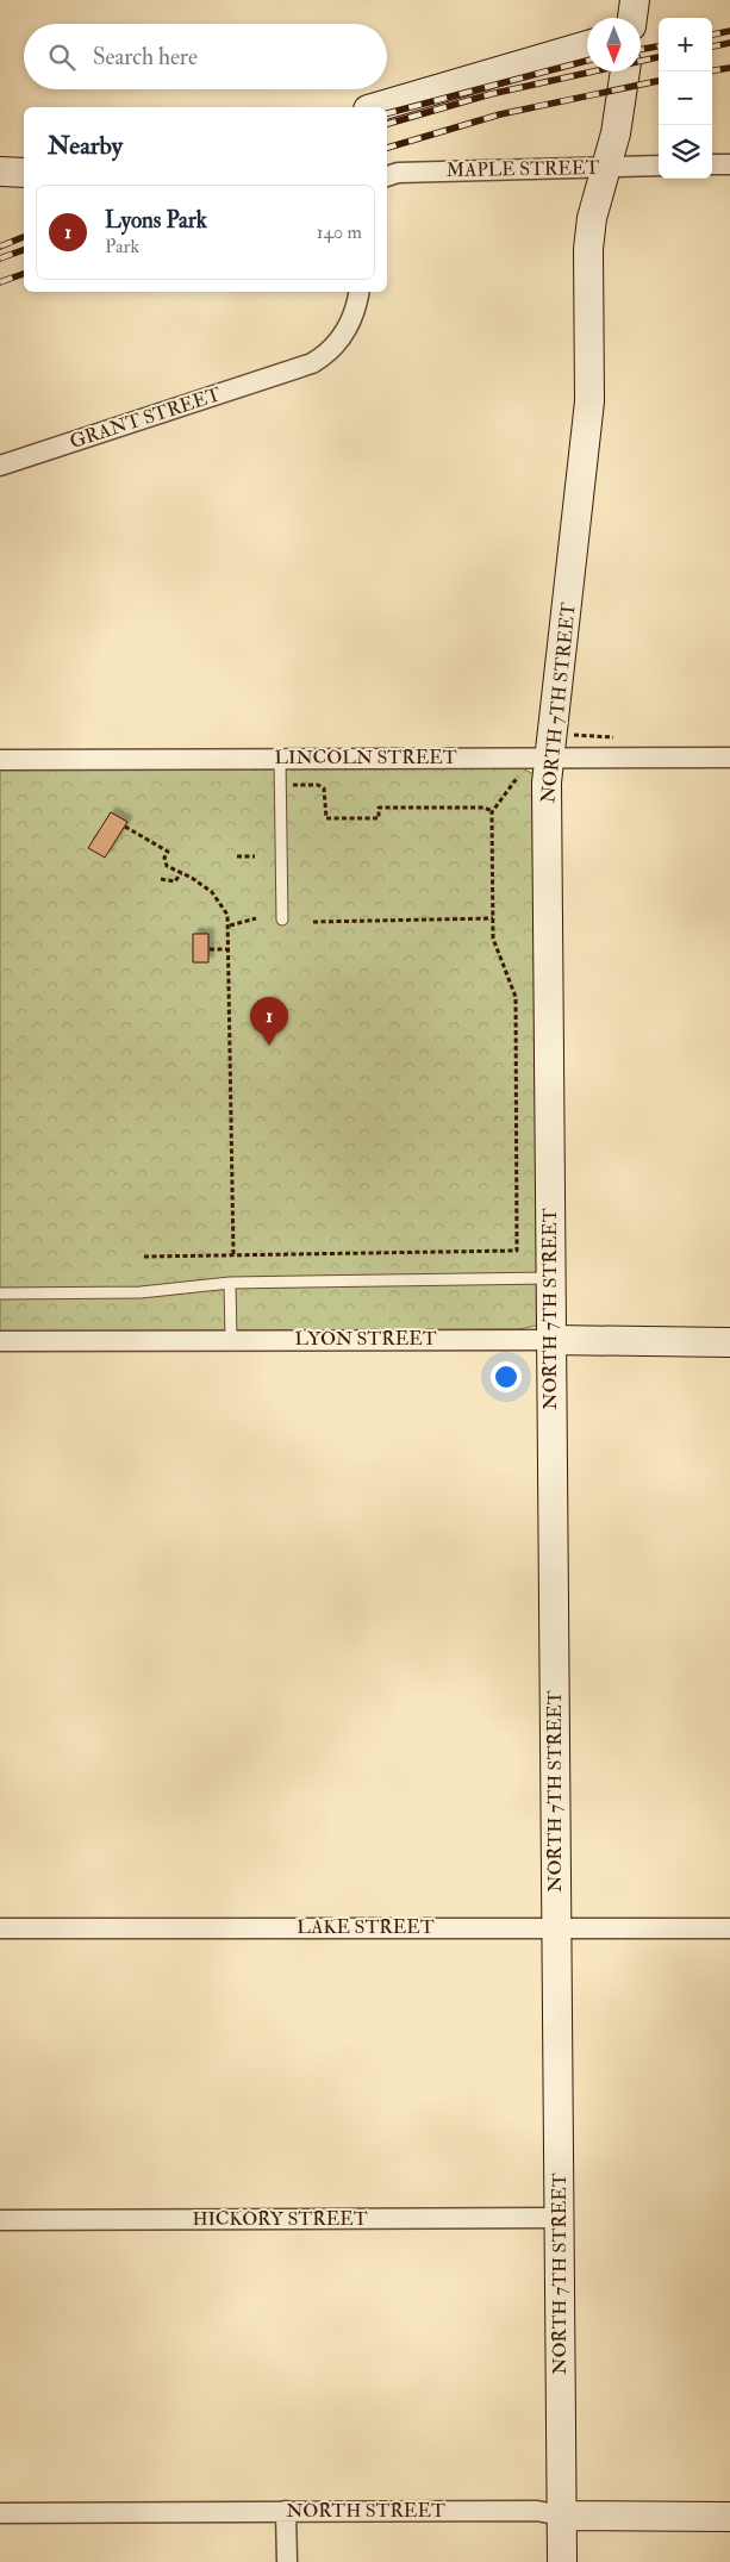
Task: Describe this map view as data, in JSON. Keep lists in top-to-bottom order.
{
  "streets": {
    "street": [
      "MAPLE STREET",
      "GRANT STREET",
      "NORTH 7TH STREET",
      "LINCOLN STREET",
      "LYON STREET",
      "LAKE STREET",
      "HICKORY STREET",
      "NORTH STREET"
    ]
  },
  "crossings": [
    ["MAPLE STREET", "NORTH 7TH STREET"],
    ["NORTH 7TH STREET", "LINCOLN STREET"],
    ["NORTH 7TH STREET", "LYON STREET"],
    ["NORTH 7TH STREET", "LAKE STREET"],
    ["NORTH 7TH STREET", "HICKORY STREET"],
    ["NORTH 7TH STREET", "NORTH STREET"]
  ],
  "north": "bottom",
  "page": {
    "map_buttons": ["+", "−"],
    "search": "Search here",
    "heading": "Nearby",
    "list": [
      {
        "mark": "1",
        "name": "Lyons Park",
        "note": "Park",
        "value": "140 m"
      }
    ],
    "pins": "1"
  }
}
